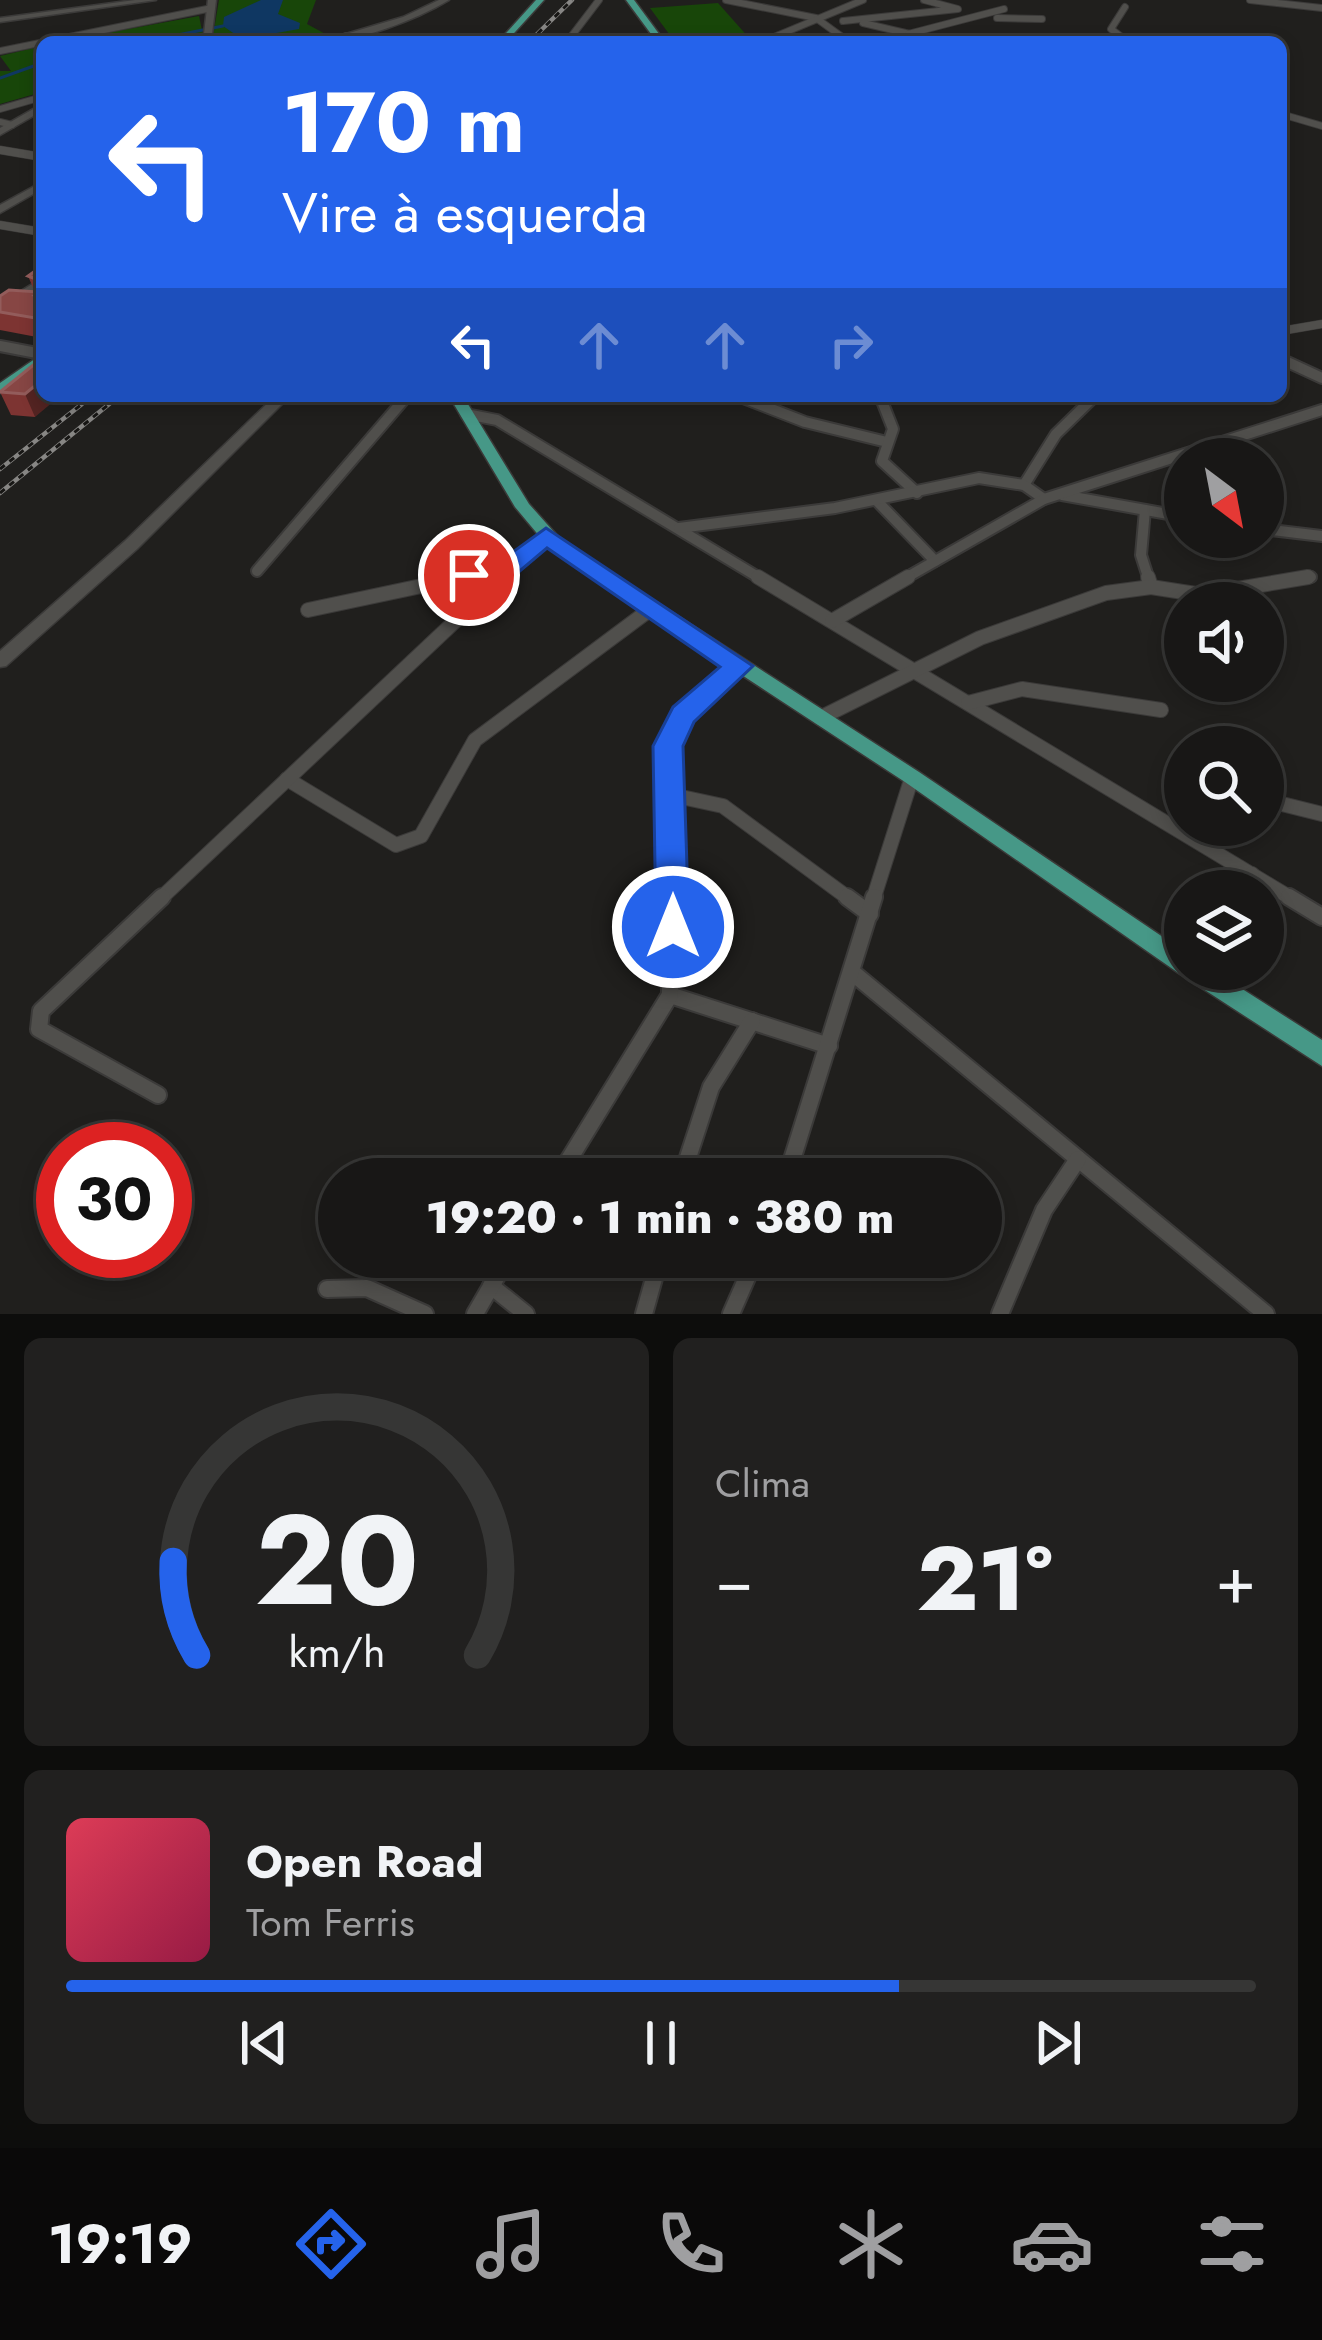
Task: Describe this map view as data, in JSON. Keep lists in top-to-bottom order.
{
  "north": "bottom right",
  "page": {
    "turn": ["170 m", "Vire à esquerda"],
    "limit": "30",
    "trip": "19:20 · 1 min · 380 m",
    "tile": "Clima",
    "heat": ["−", "21°", "+"],
    "song": ["Open Road", "Tom Ferris"],
    "tabs": "19:19",
    "gauge": ["20", "km/h"]
  }
}
